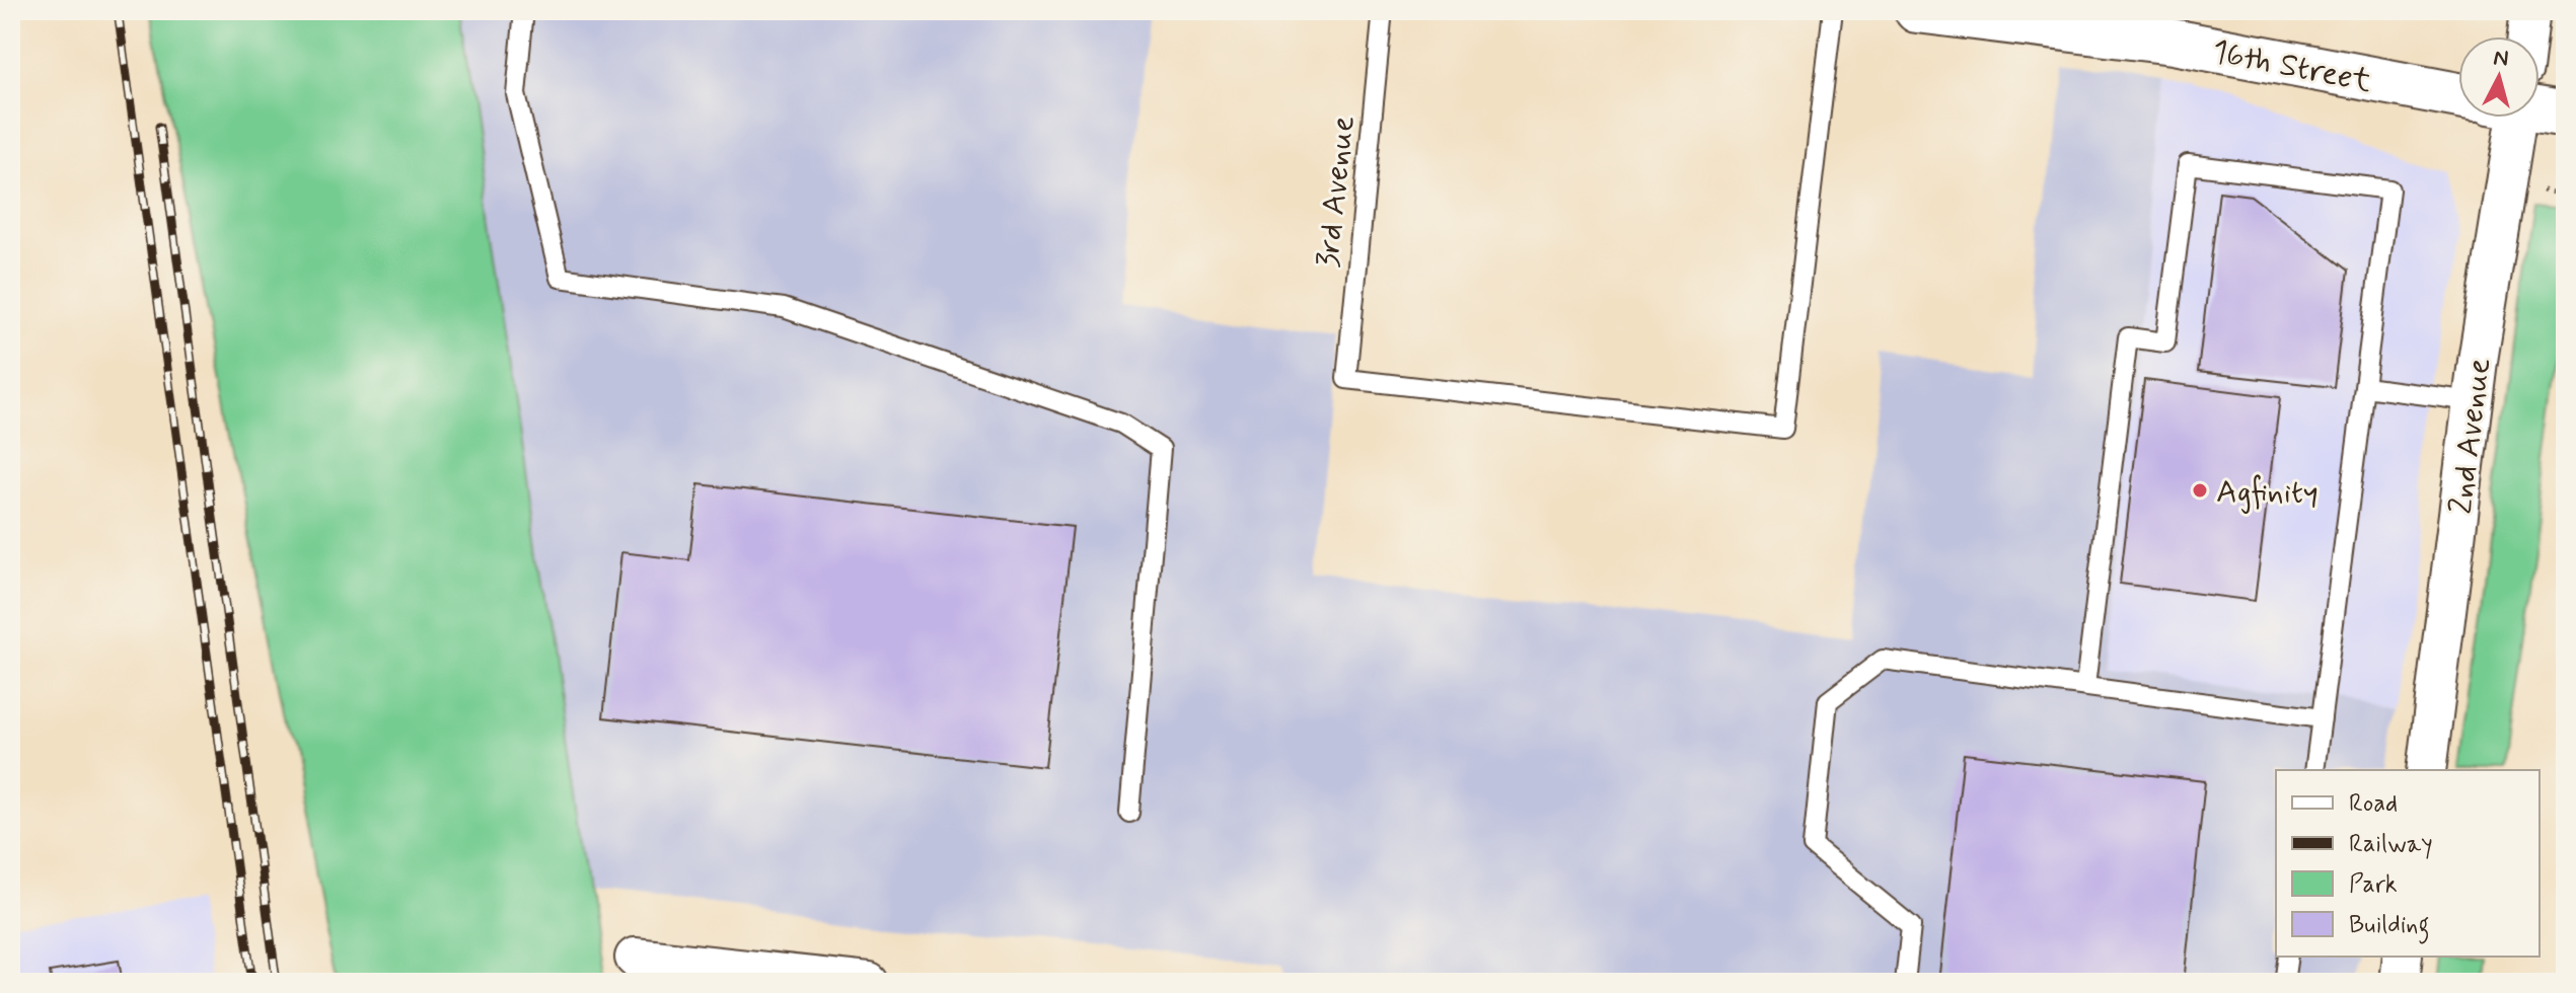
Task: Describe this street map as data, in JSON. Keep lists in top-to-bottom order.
{
  "streets": {
    "main road": ["16th Street"],
    "street": ["2nd Avenue"],
    "lane": ["3rd Avenue"]
  },
  "places": ["Agfinity"],
  "legend": [
    "Road",
    "Railway",
    "Park",
    "Building"
  ],
  "north": "top"
}
